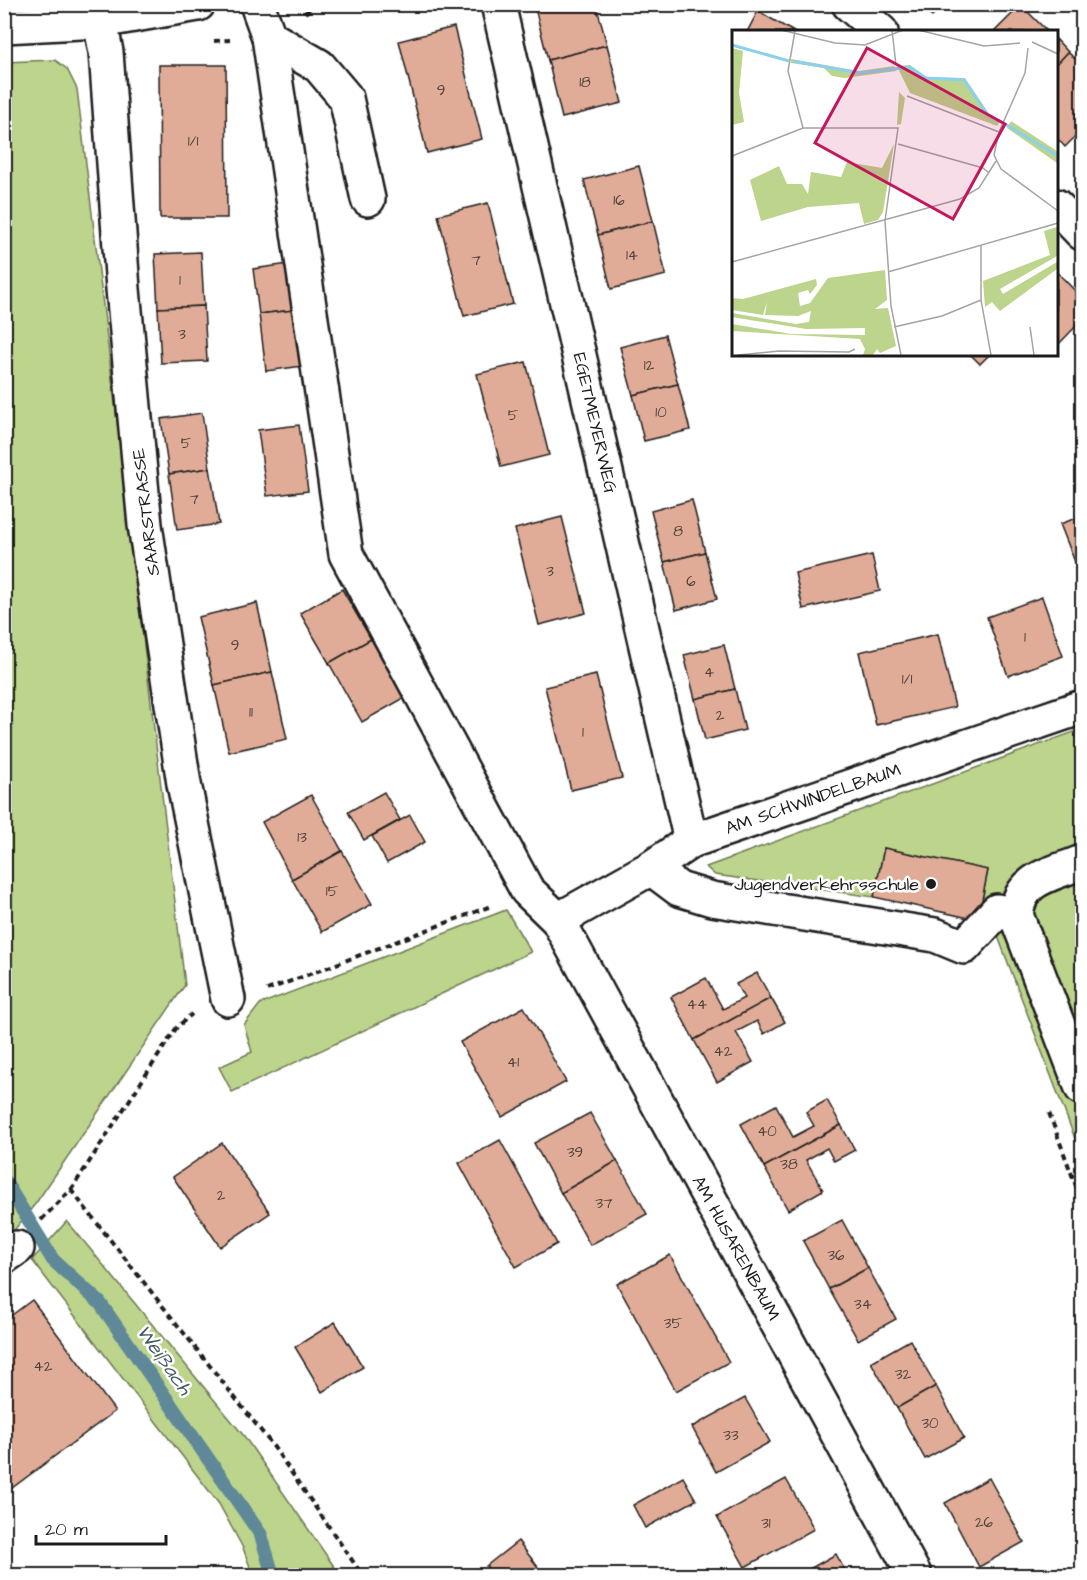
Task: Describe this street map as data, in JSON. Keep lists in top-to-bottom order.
{
  "streets": {
    "street": [
      "EGETMEYERWEG",
      "SAARSTRASSE",
      "AM SCHWINDELBAUM",
      "AM HUSARENBAUM"
    ]
  },
  "crossings": [
    ["EGETMEYERWEG", "AM SCHWINDELBAUM"],
    ["AM SCHWINDELBAUM", "AM HUSARENBAUM"]
  ],
  "water": ["Weißach"],
  "places": ["Jugendverkehrsschule"],
  "house_numbers": [
    "18",
    "9",
    "1/1",
    "16",
    "14",
    "7",
    "1",
    "3",
    "12",
    "10",
    "5",
    "5",
    "7",
    "8",
    "3",
    "6",
    "1",
    "9",
    "4",
    "1/1",
    "11",
    "2",
    "1",
    "13",
    "15",
    "44",
    "42",
    "41",
    "40",
    "39",
    "38",
    "2",
    "37",
    "36",
    "34",
    "35",
    "42",
    "32",
    "30",
    "33",
    "26",
    "31"
  ],
  "scale_bar": "20 m"
}
